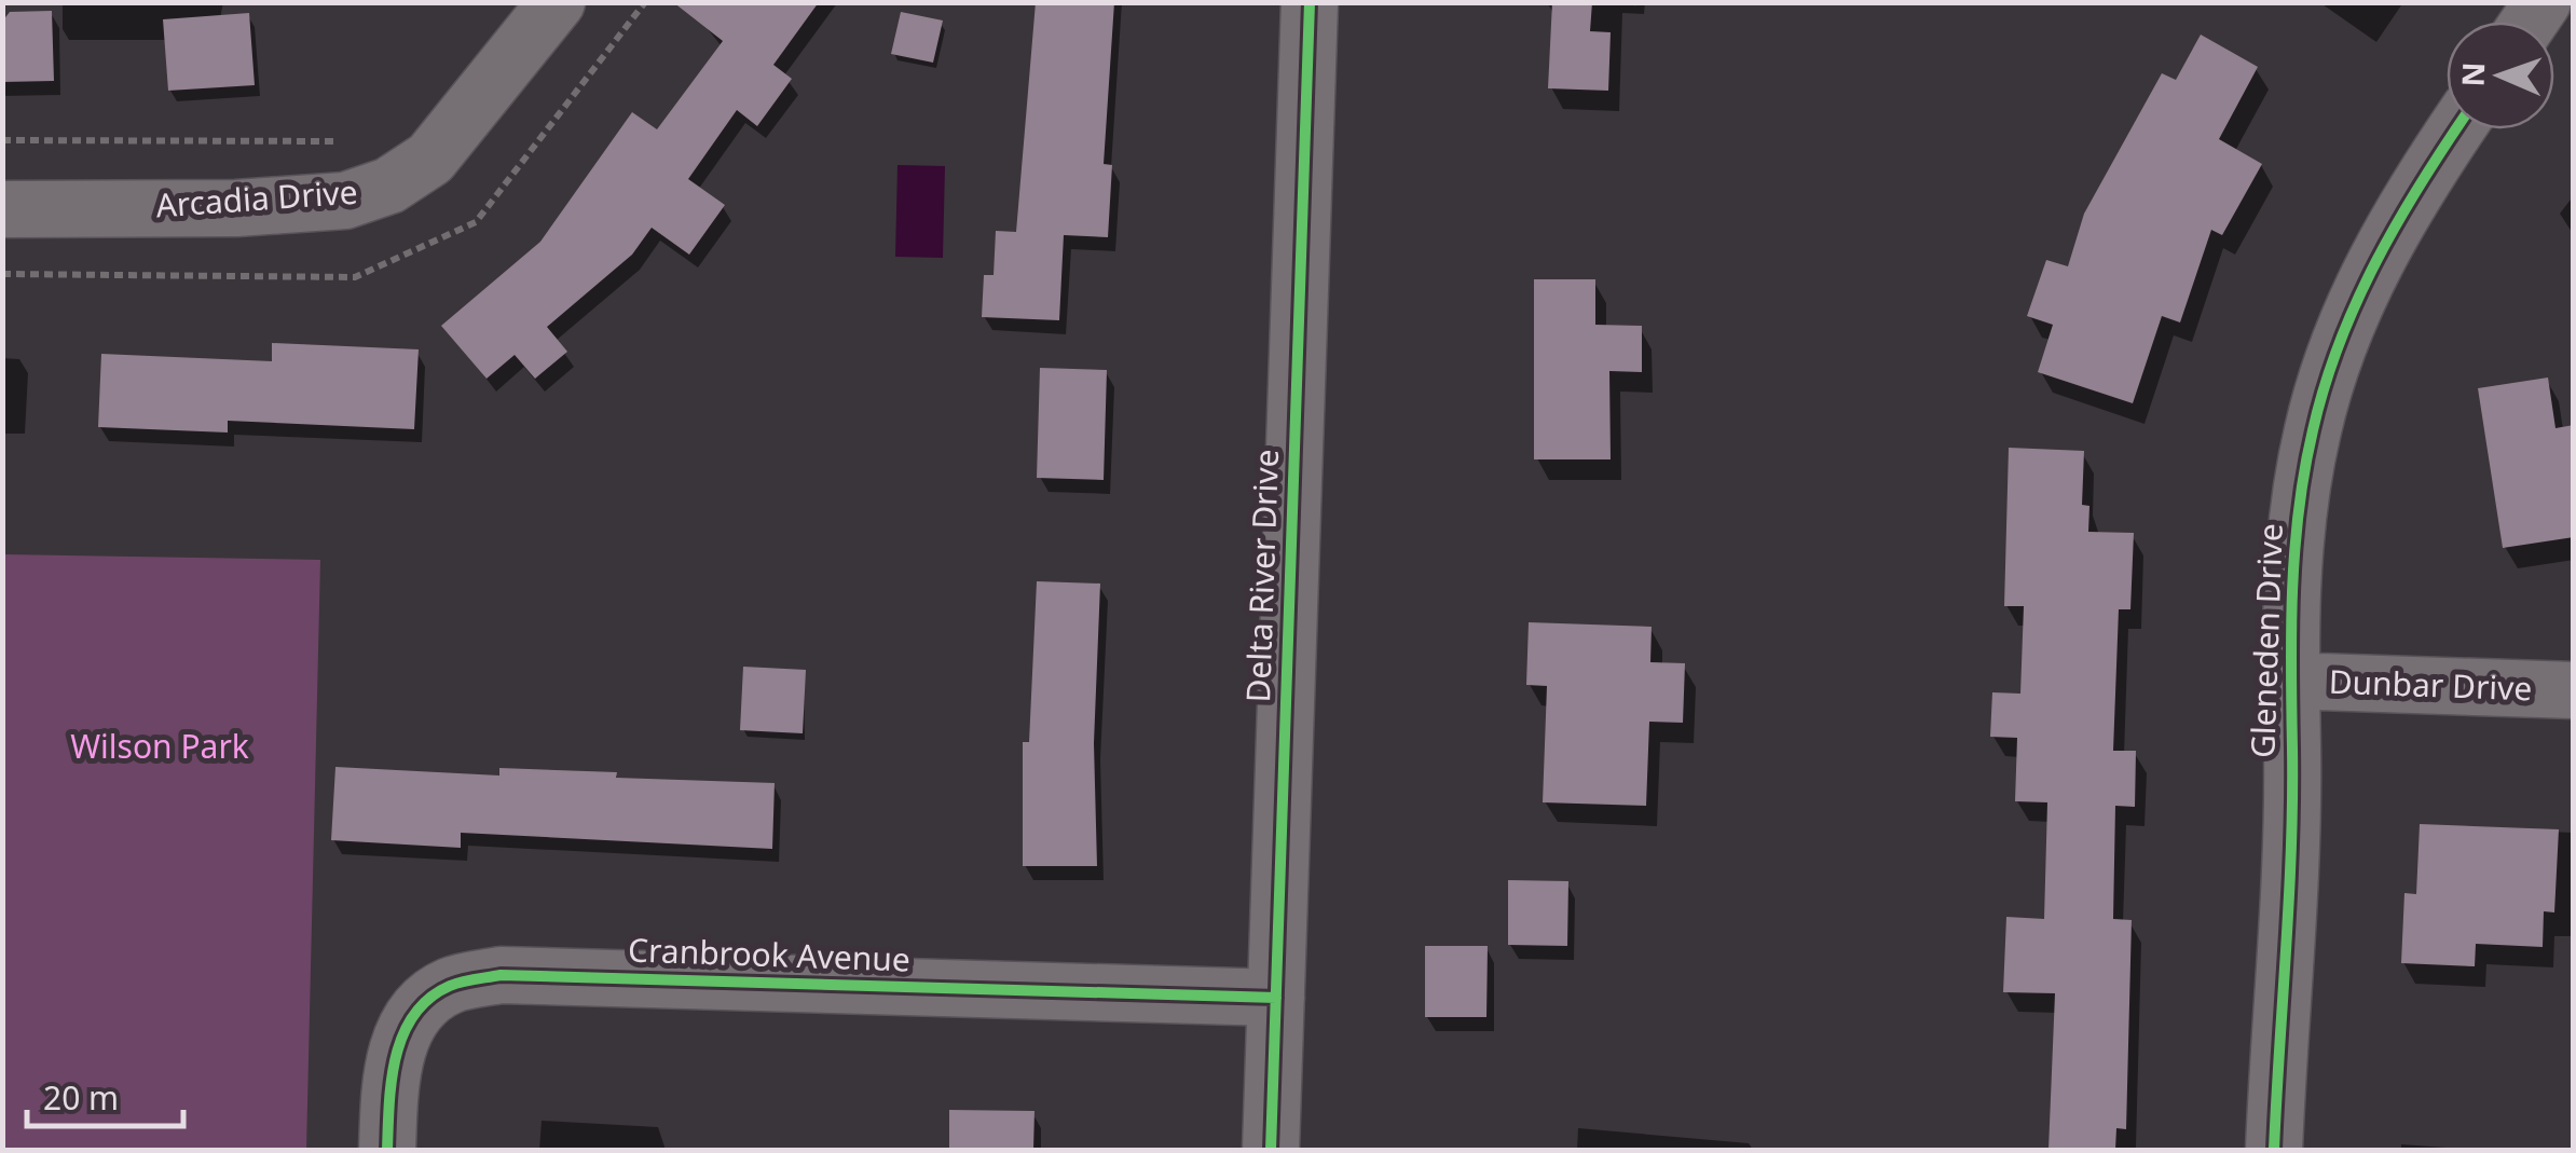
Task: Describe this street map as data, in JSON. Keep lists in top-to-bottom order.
{
  "streets": {
    "street": [
      "Arcadia Drive",
      "Delta River Drive",
      "Gleneden Drive",
      "Dunbar Drive",
      "Cranbrook Avenue"
    ]
  },
  "crossings": [
    ["Delta River Drive", "Cranbrook Avenue"],
    ["Gleneden Drive", "Dunbar Drive"]
  ],
  "parks": ["Wilson Park"],
  "scale_bar": "20 m",
  "north": "left"
}
